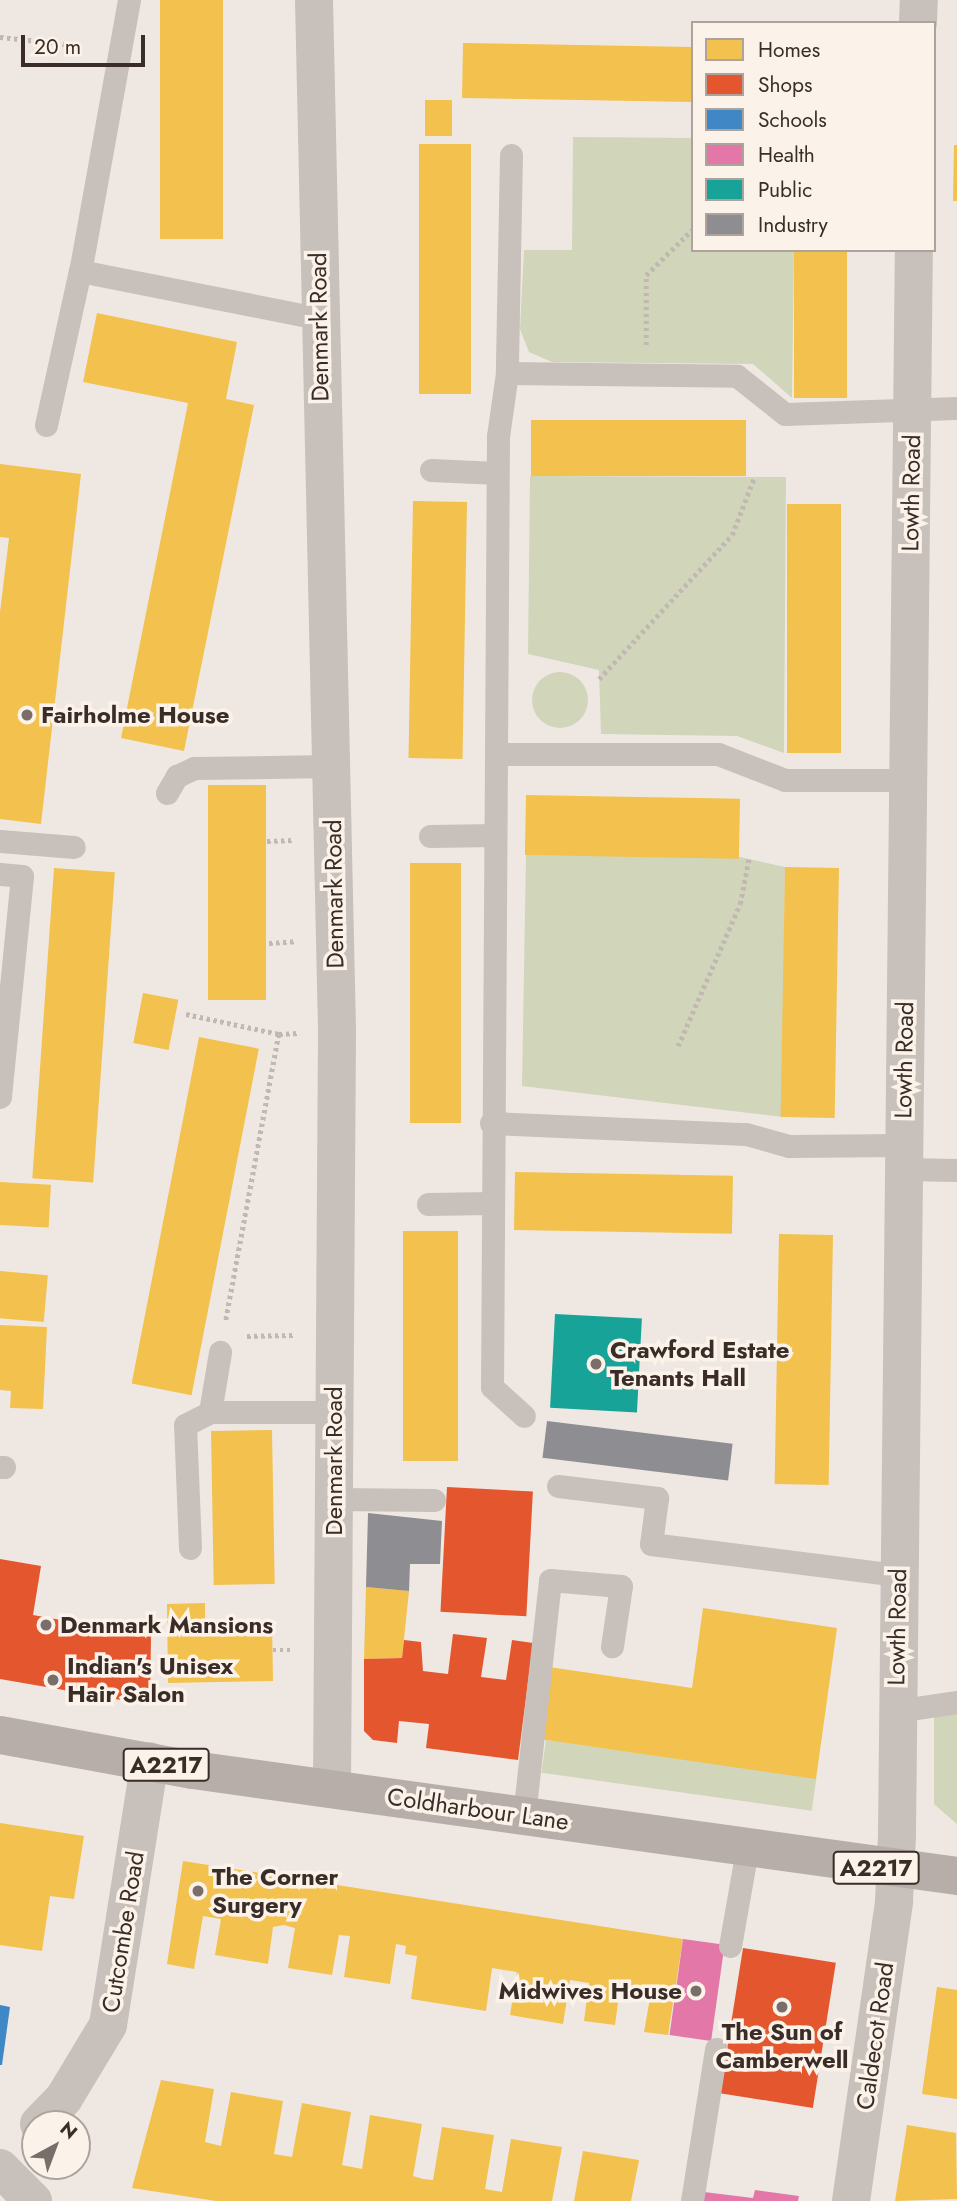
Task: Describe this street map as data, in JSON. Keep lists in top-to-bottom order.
{
  "streets": {
    "main road": ["A2217", "Coldharbour Lane"],
    "street": [
      "Denmark Road",
      "Lowth Road",
      "Cutcombe Road",
      "Caldecot Road"
    ]
  },
  "crossings": [
    ["Denmark Road", "Coldharbour Lane"],
    ["Lowth Road", "Coldharbour Lane"],
    ["Lowth Road", "Caldecot Road"],
    ["Coldharbour Lane", "Cutcombe Road"],
    ["Coldharbour Lane", "Caldecot Road"]
  ],
  "places": [
    "Fairholme House",
    "Crawford Estate Tenants Hall",
    "Denmark Mansions",
    "Indian's Unisex Hair Salon",
    "The Corner Surgery",
    "Midwives House",
    "The Sun of Camberwell"
  ],
  "legend": [
    "Homes",
    "Shops",
    "Schools",
    "Health",
    "Public",
    "Industry"
  ],
  "scale_bar": "20 m",
  "north": "top right"
}
